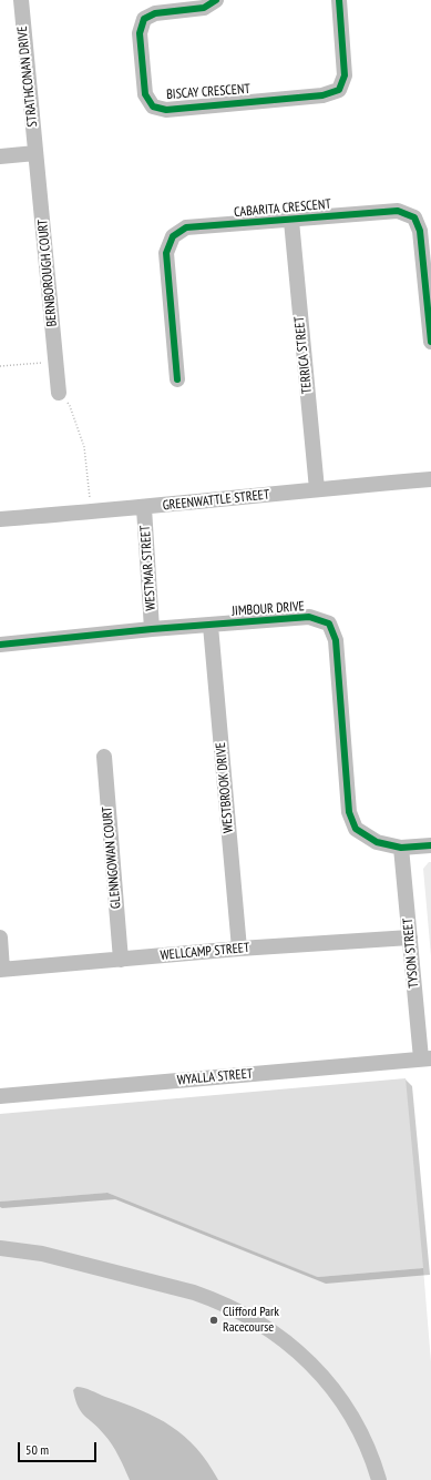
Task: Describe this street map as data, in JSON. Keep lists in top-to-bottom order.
{
  "streets": {
    "street": [
      "STRATHCONAN DRIVE",
      "BISCAY CRESCENT",
      "CABARITA CRESCENT",
      "BERNBOROUGH COURT",
      "TERRICA STREET",
      "GREENWATTLE STREET",
      "WESTMAR STREET",
      "JIMBOUR DRIVE",
      "WESTBROOK DRIVE",
      "GLENNGOWAN COURT",
      "WELLCAMP STREET",
      "TYSON STREET",
      "WYALLA STREET"
    ]
  },
  "crossings": [
    ["STRATHCONAN DRIVE", "BERNBOROUGH COURT"],
    ["CABARITA CRESCENT", "TERRICA STREET"],
    ["TERRICA STREET", "GREENWATTLE STREET"],
    ["GREENWATTLE STREET", "WESTMAR STREET"],
    ["WESTMAR STREET", "JIMBOUR DRIVE"],
    ["JIMBOUR DRIVE", "WESTBROOK DRIVE"],
    ["JIMBOUR DRIVE", "TYSON STREET"],
    ["WESTBROOK DRIVE", "WELLCAMP STREET"],
    ["GLENNGOWAN COURT", "WELLCAMP STREET"],
    ["WELLCAMP STREET", "TYSON STREET"],
    ["TYSON STREET", "WYALLA STREET"]
  ],
  "places": ["Clifford Park Racecourse"],
  "scale_bar": "50 m"
}
